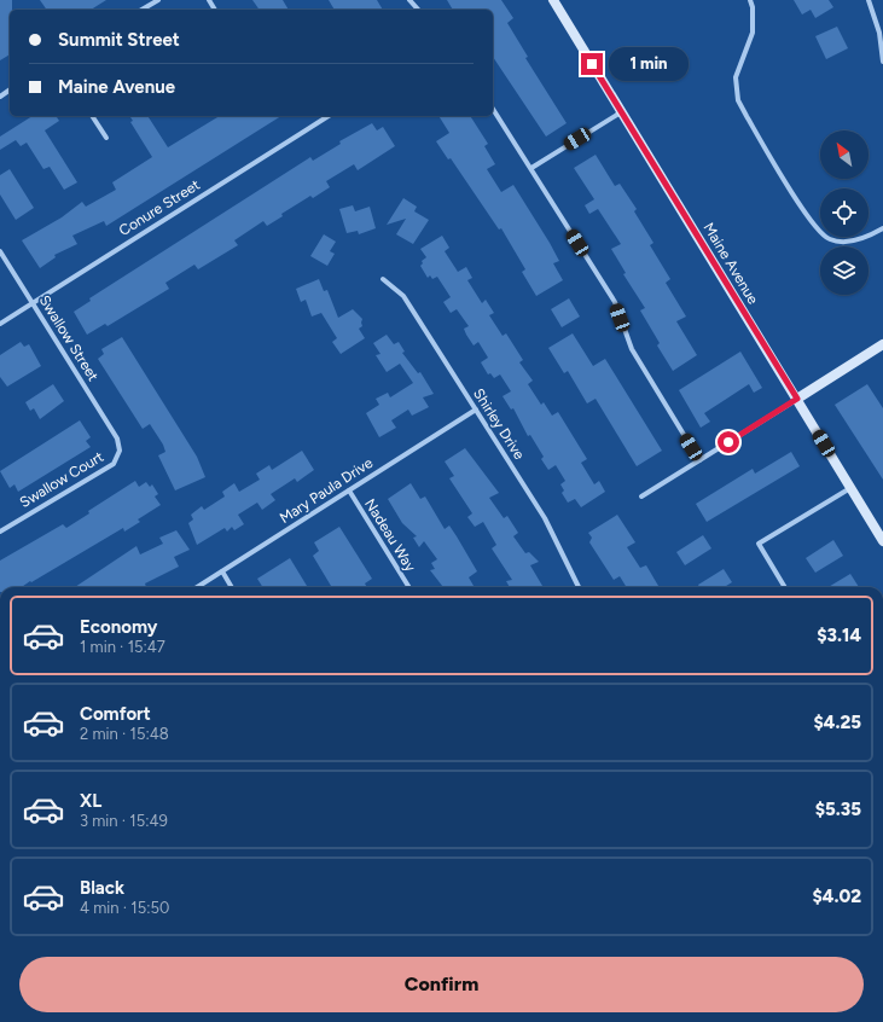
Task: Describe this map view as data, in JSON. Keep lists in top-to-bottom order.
{
  "streets": {
    "street": [
      "Conure Street",
      "Maine Avenue",
      "Swallow Street",
      "Shirley Drive",
      "Swallow Court",
      "Mary Paula Drive",
      "Nadeau Way"
    ]
  },
  "crossings": [
    ["Conure Street", "Swallow Street"],
    ["Swallow Street", "Swallow Court"],
    ["Shirley Drive", "Mary Paula Drive"],
    ["Mary Paula Drive", "Nadeau Way"]
  ],
  "north": "top left",
  "page": {
    "banner": ["Summit Street", "Maine Avenue"],
    "bubble": "1 min",
    "list": [
      {
        "name": "Economy",
        "note": "1 min · 15:47",
        "value": "$3.14"
      },
      {
        "name": "Comfort",
        "note": "2 min · 15:48",
        "value": "$4.25"
      },
      {
        "name": "XL",
        "note": "3 min · 15:49",
        "value": "$5.35"
      },
      {
        "name": "Black",
        "note": "4 min · 15:50",
        "value": "$4.02"
      }
    ],
    "buttons": "Confirm"
  }
}
